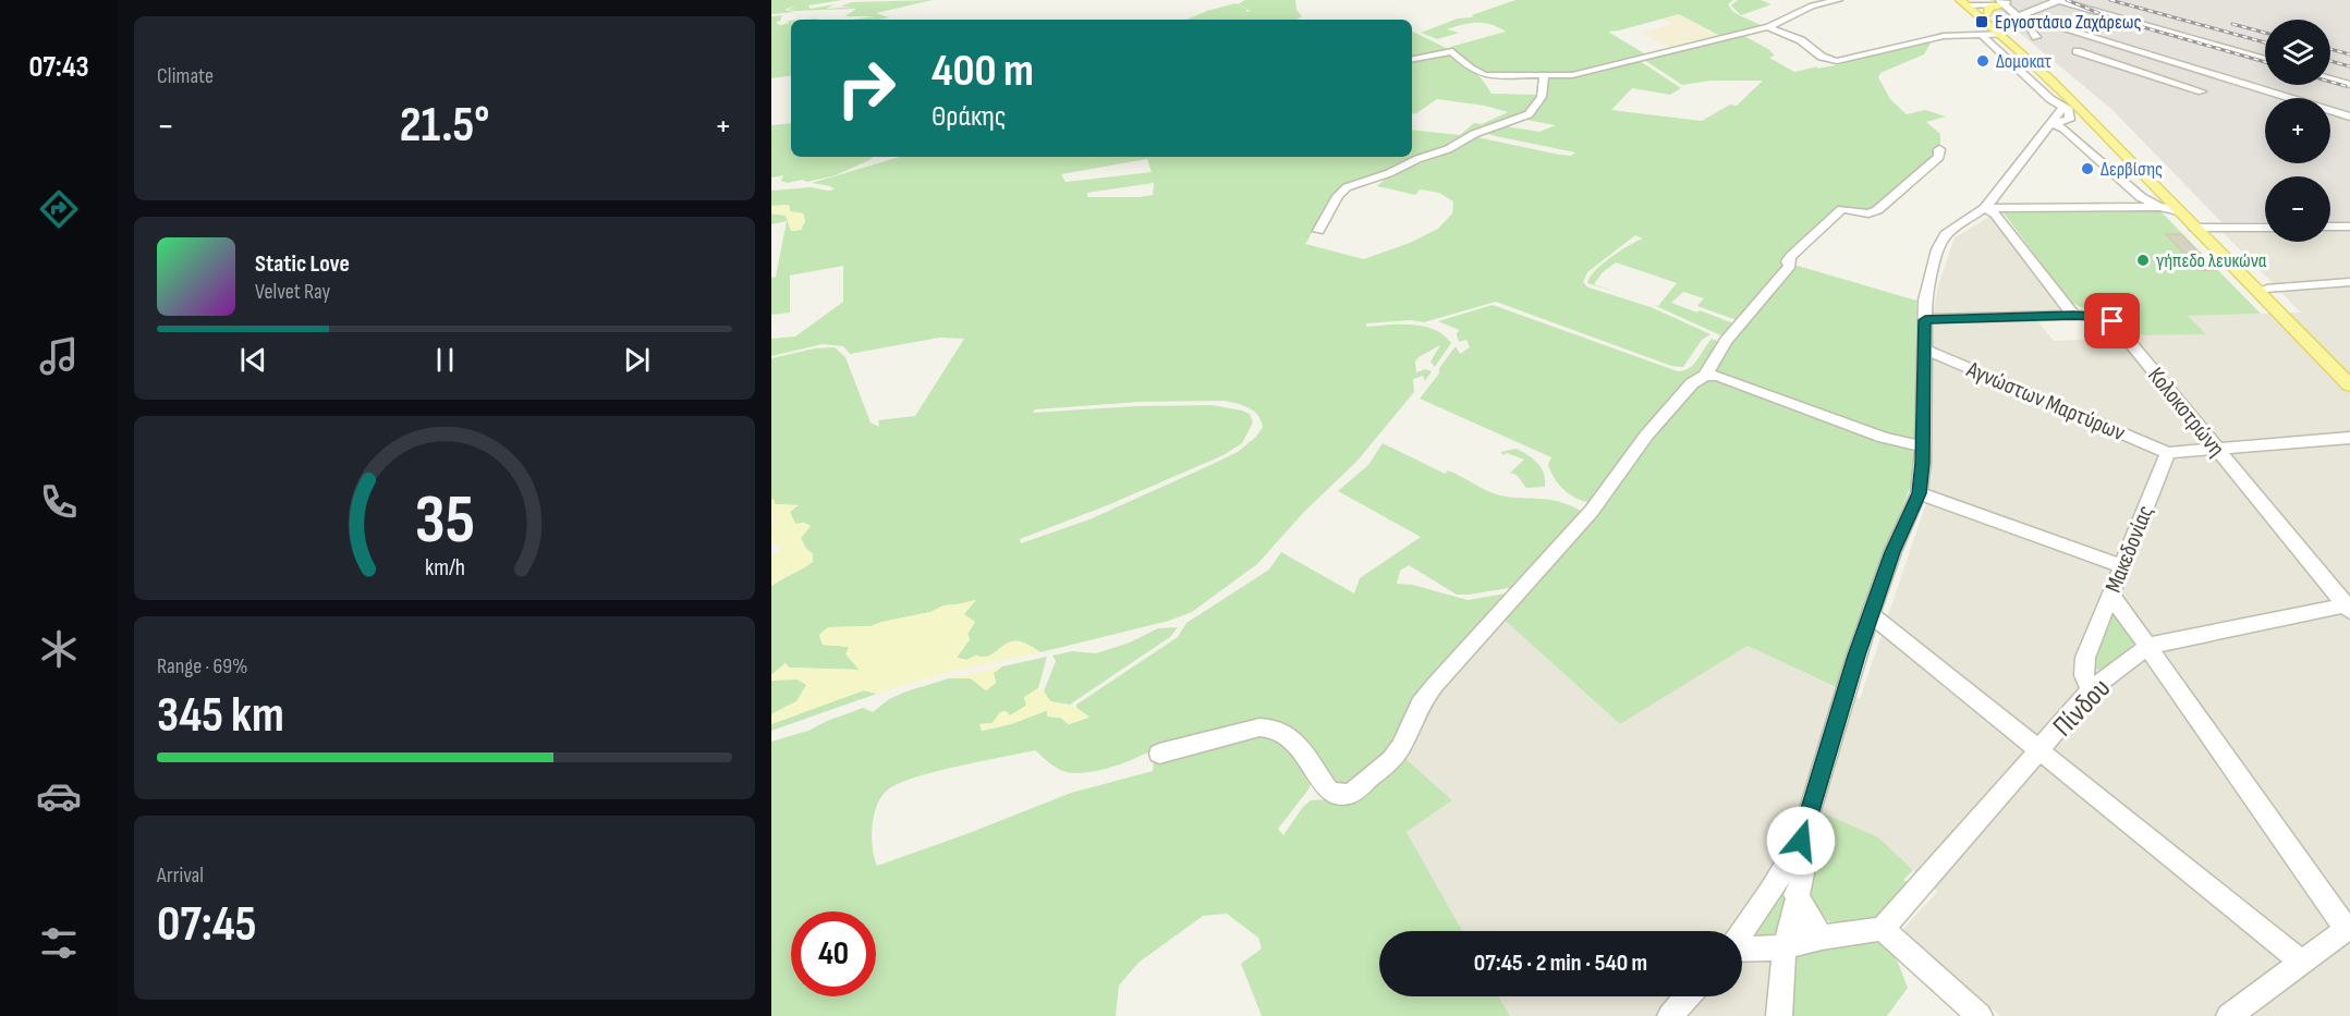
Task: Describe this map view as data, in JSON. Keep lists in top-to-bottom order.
{
  "streets": {
    "street": [
      "Αγνώστων Μαρτύρων",
      "Κολοκοτρώνη",
      "Μακεδονίας",
      "Πίνδου"
    ]
  },
  "crossings": [
    ["Αγνώστων Μαρτύρων", "Μακεδονίας"],
    ["Κολοκοτρώνη", "Πίνδου"],
    ["Μακεδονίας", "Πίνδου"]
  ],
  "places": {
    "transit": ["Εργοστάσιο Ζαχάρεως"],
    "other": ["Δομοκατ", "Δερβίσης", "γήπεδο λευκώνα"]
  },
  "page": {
    "tabs": "07:43",
    "tile": [
      "Climate",
      ["Range · 69%", "345 km"],
      ["Arrival", "07:45"]
    ],
    "map_buttons": ["+", "−"],
    "turn": ["400 m", "Θράκης"],
    "heat": ["−", "21.5°", "+"],
    "song": ["Static Love", "Velvet Ray"],
    "limit": "40",
    "trip": "07:45 · 2 min · 540 m",
    "gauge": ["35", "km/h"]
  }
}
